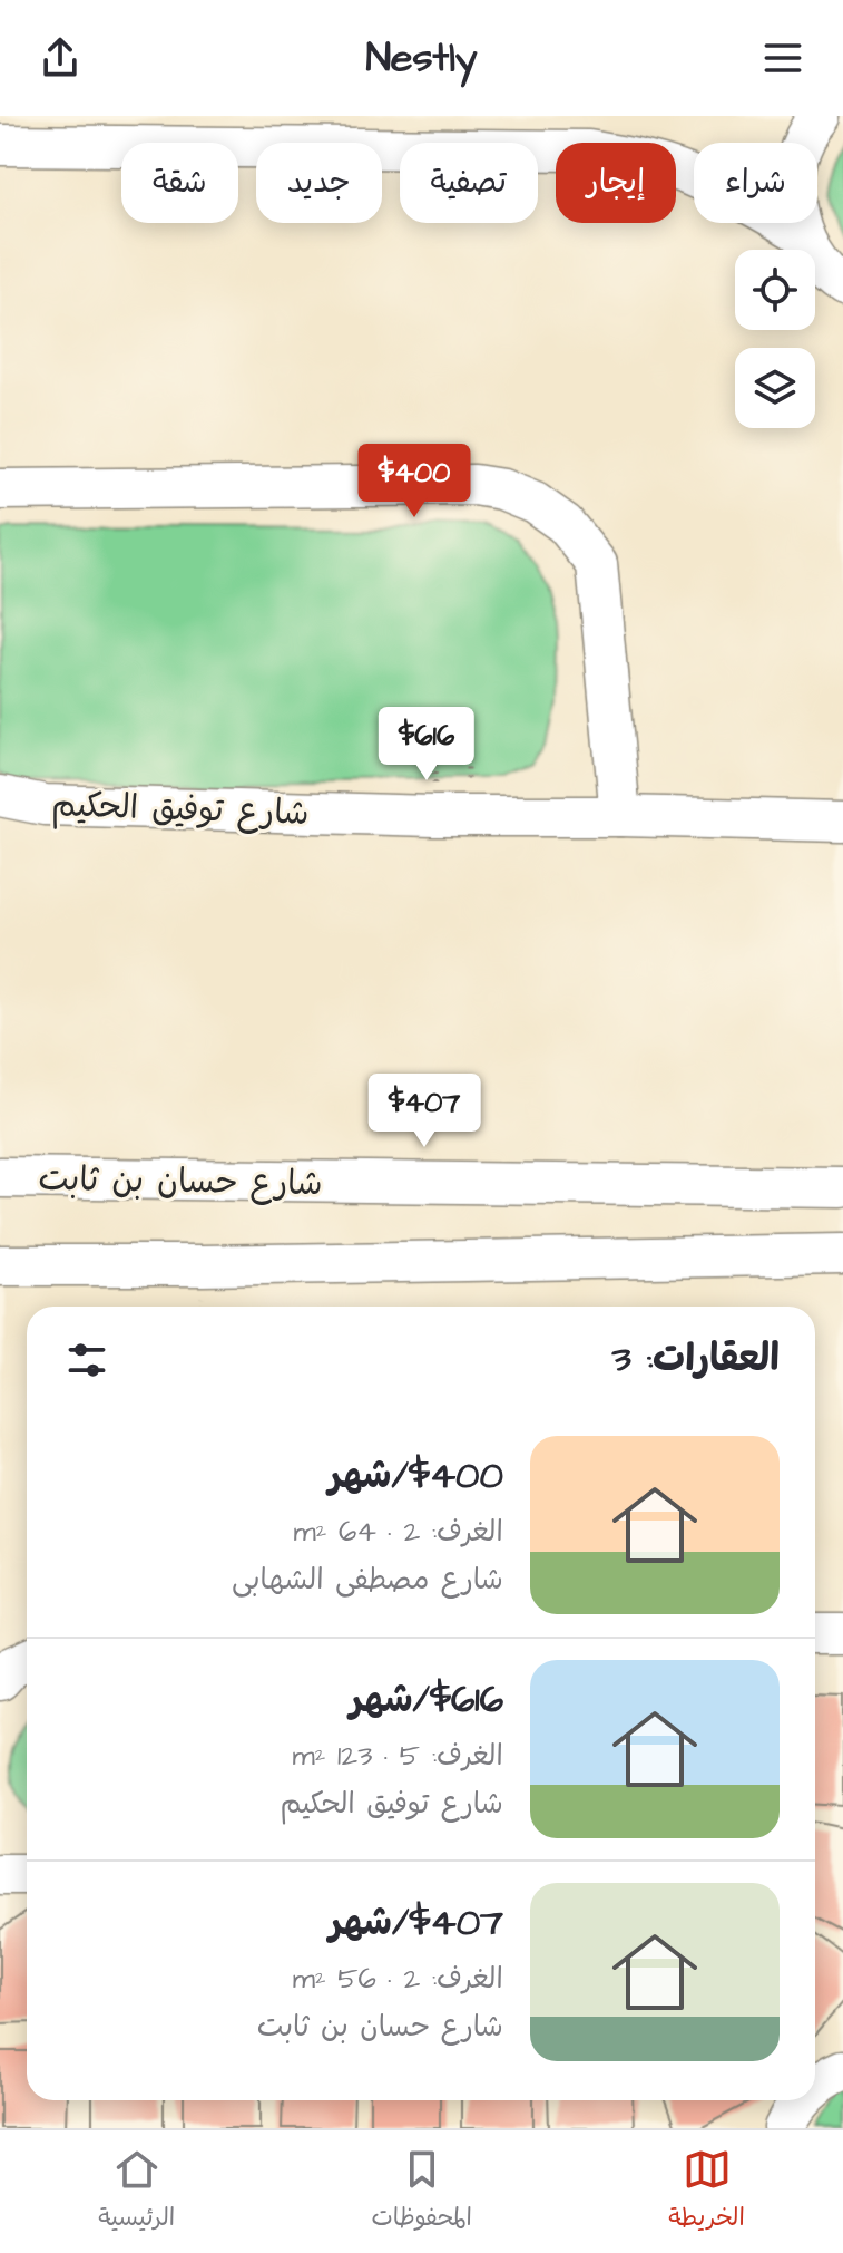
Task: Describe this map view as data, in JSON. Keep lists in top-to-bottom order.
{
  "streets": {
    "street": ["شارع توفيق الحكيم", "شارع حسان بن ثابت"]
  },
  "page": {
    "header": "Nestly",
    "chip": [
      "شراء",
      "إيجار",
      "تصفية",
      "جديد",
      "شقة"
    ],
    "price": ["$400", "$616", "$407"],
    "heading": "العقارات: 3",
    "list": [
      {
        "name": "$400/شهر",
        "note": "الغرف: 2 · 64 m² · شارع مصطفى الشهابى"
      },
      {
        "name": "$616/شهر",
        "note": "الغرف: 5 · 123 m² · شارع توفيق الحكيم"
      },
      {
        "name": "$407/شهر",
        "note": "الغرف: 2 · 56 m² · شارع حسان بن ثابت"
      }
    ],
    "tabs": ["الخريطة", "المحفوظات", "الرئيسية"]
  }
}
